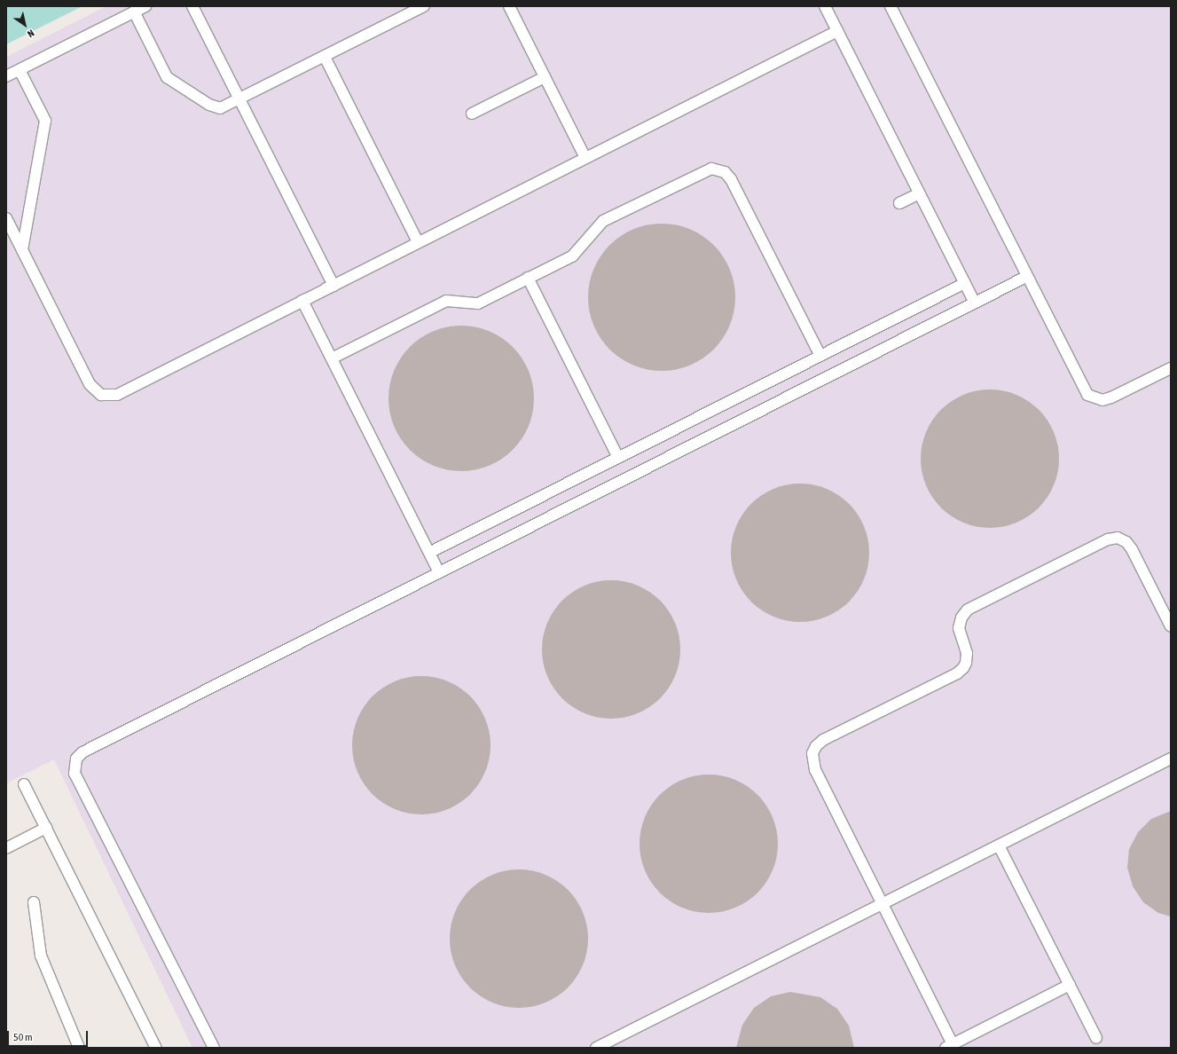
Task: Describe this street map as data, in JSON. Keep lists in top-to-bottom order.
{
  "scale_bar": "50 m",
  "north": "bottom right"
}
